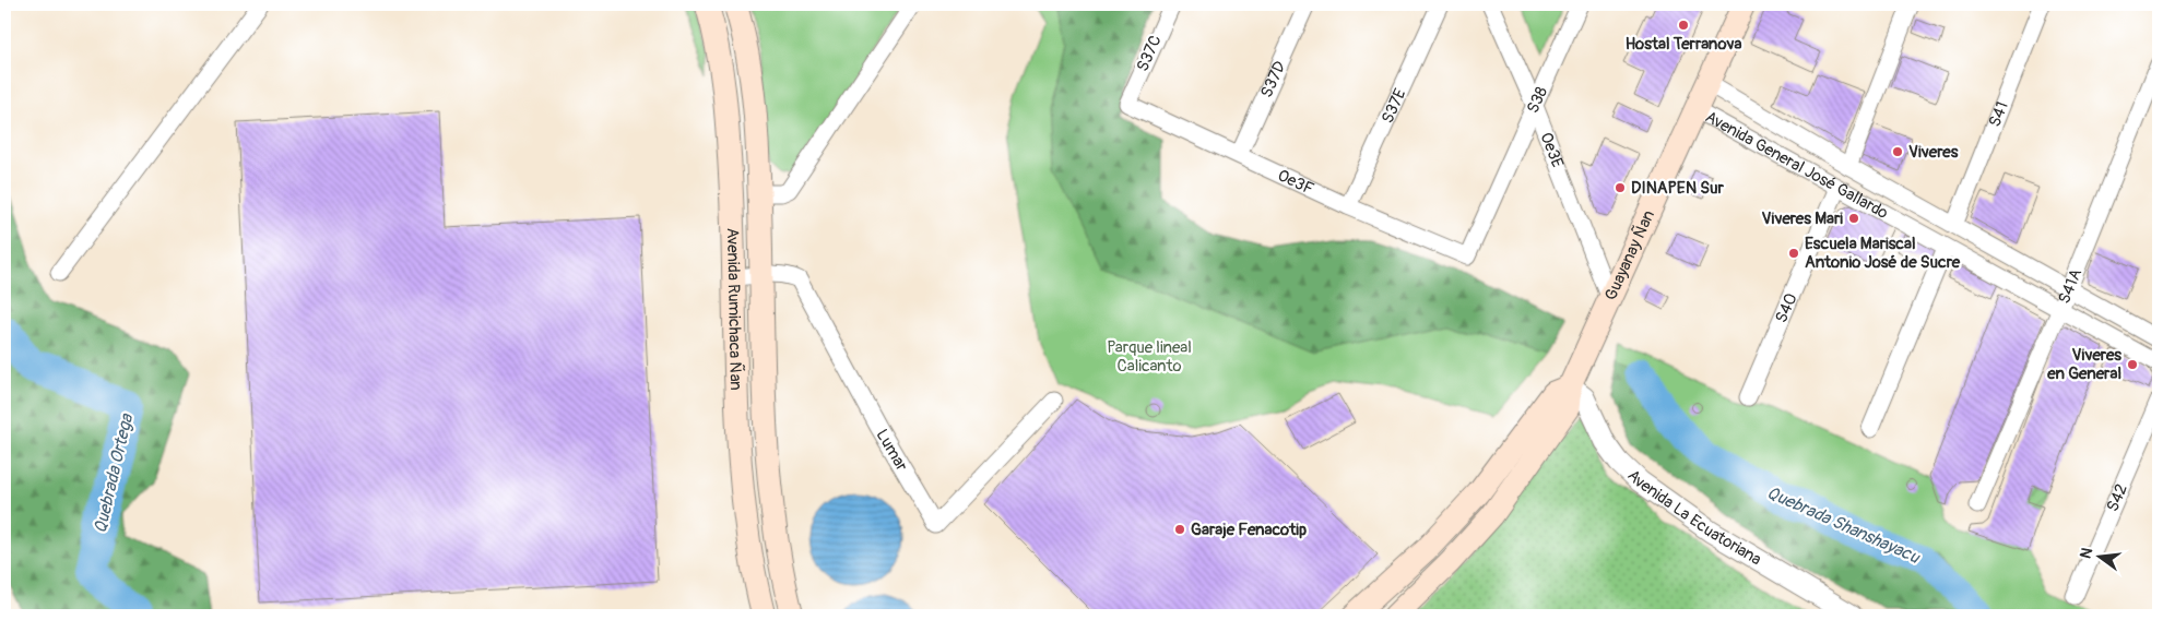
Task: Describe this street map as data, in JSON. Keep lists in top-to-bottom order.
{
  "streets": {
    "main road": ["Guayanay Ñan", "Avenida Rumichaca Ñan"],
    "street": [
      "S37C",
      "S37D",
      "S38",
      "S37E",
      "S41",
      "Oe3E",
      "Avenida General José Gallardo",
      "Oe3F",
      "S41A",
      "S40",
      "Lumar",
      "S42",
      "Avenida La Ecuatoriana"
    ]
  },
  "crossings": [
    ["S37C", "Oe3F"],
    ["S37D", "Oe3F"],
    ["S38", "Oe3E"],
    ["S38", "Oe3F"],
    ["S37E", "Oe3F"],
    ["S41", "Avenida General José Gallardo"],
    ["Oe3E", "Guayanay Ñan"],
    ["Avenida General José Gallardo", "Guayanay Ñan"],
    ["Avenida General José Gallardo", "S41A"],
    ["Avenida General José Gallardo", "S40"],
    ["Guayanay Ñan", "Avenida La Ecuatoriana"],
    ["Avenida Rumichaca Ñan", "Lumar"]
  ],
  "water": ["Quebrada Ortega", "Quebrada Shanshayacu"],
  "parks": ["Parque lineal Calicanto"],
  "places": [
    "Hostal Terranova",
    "Viveres",
    "DINAPEN Sur",
    "Viveres Mari",
    "Escuela Mariscal Antonio José de Sucre",
    "Viveres en General",
    "Garaje Fenacotip"
  ],
  "north": "left"
}
